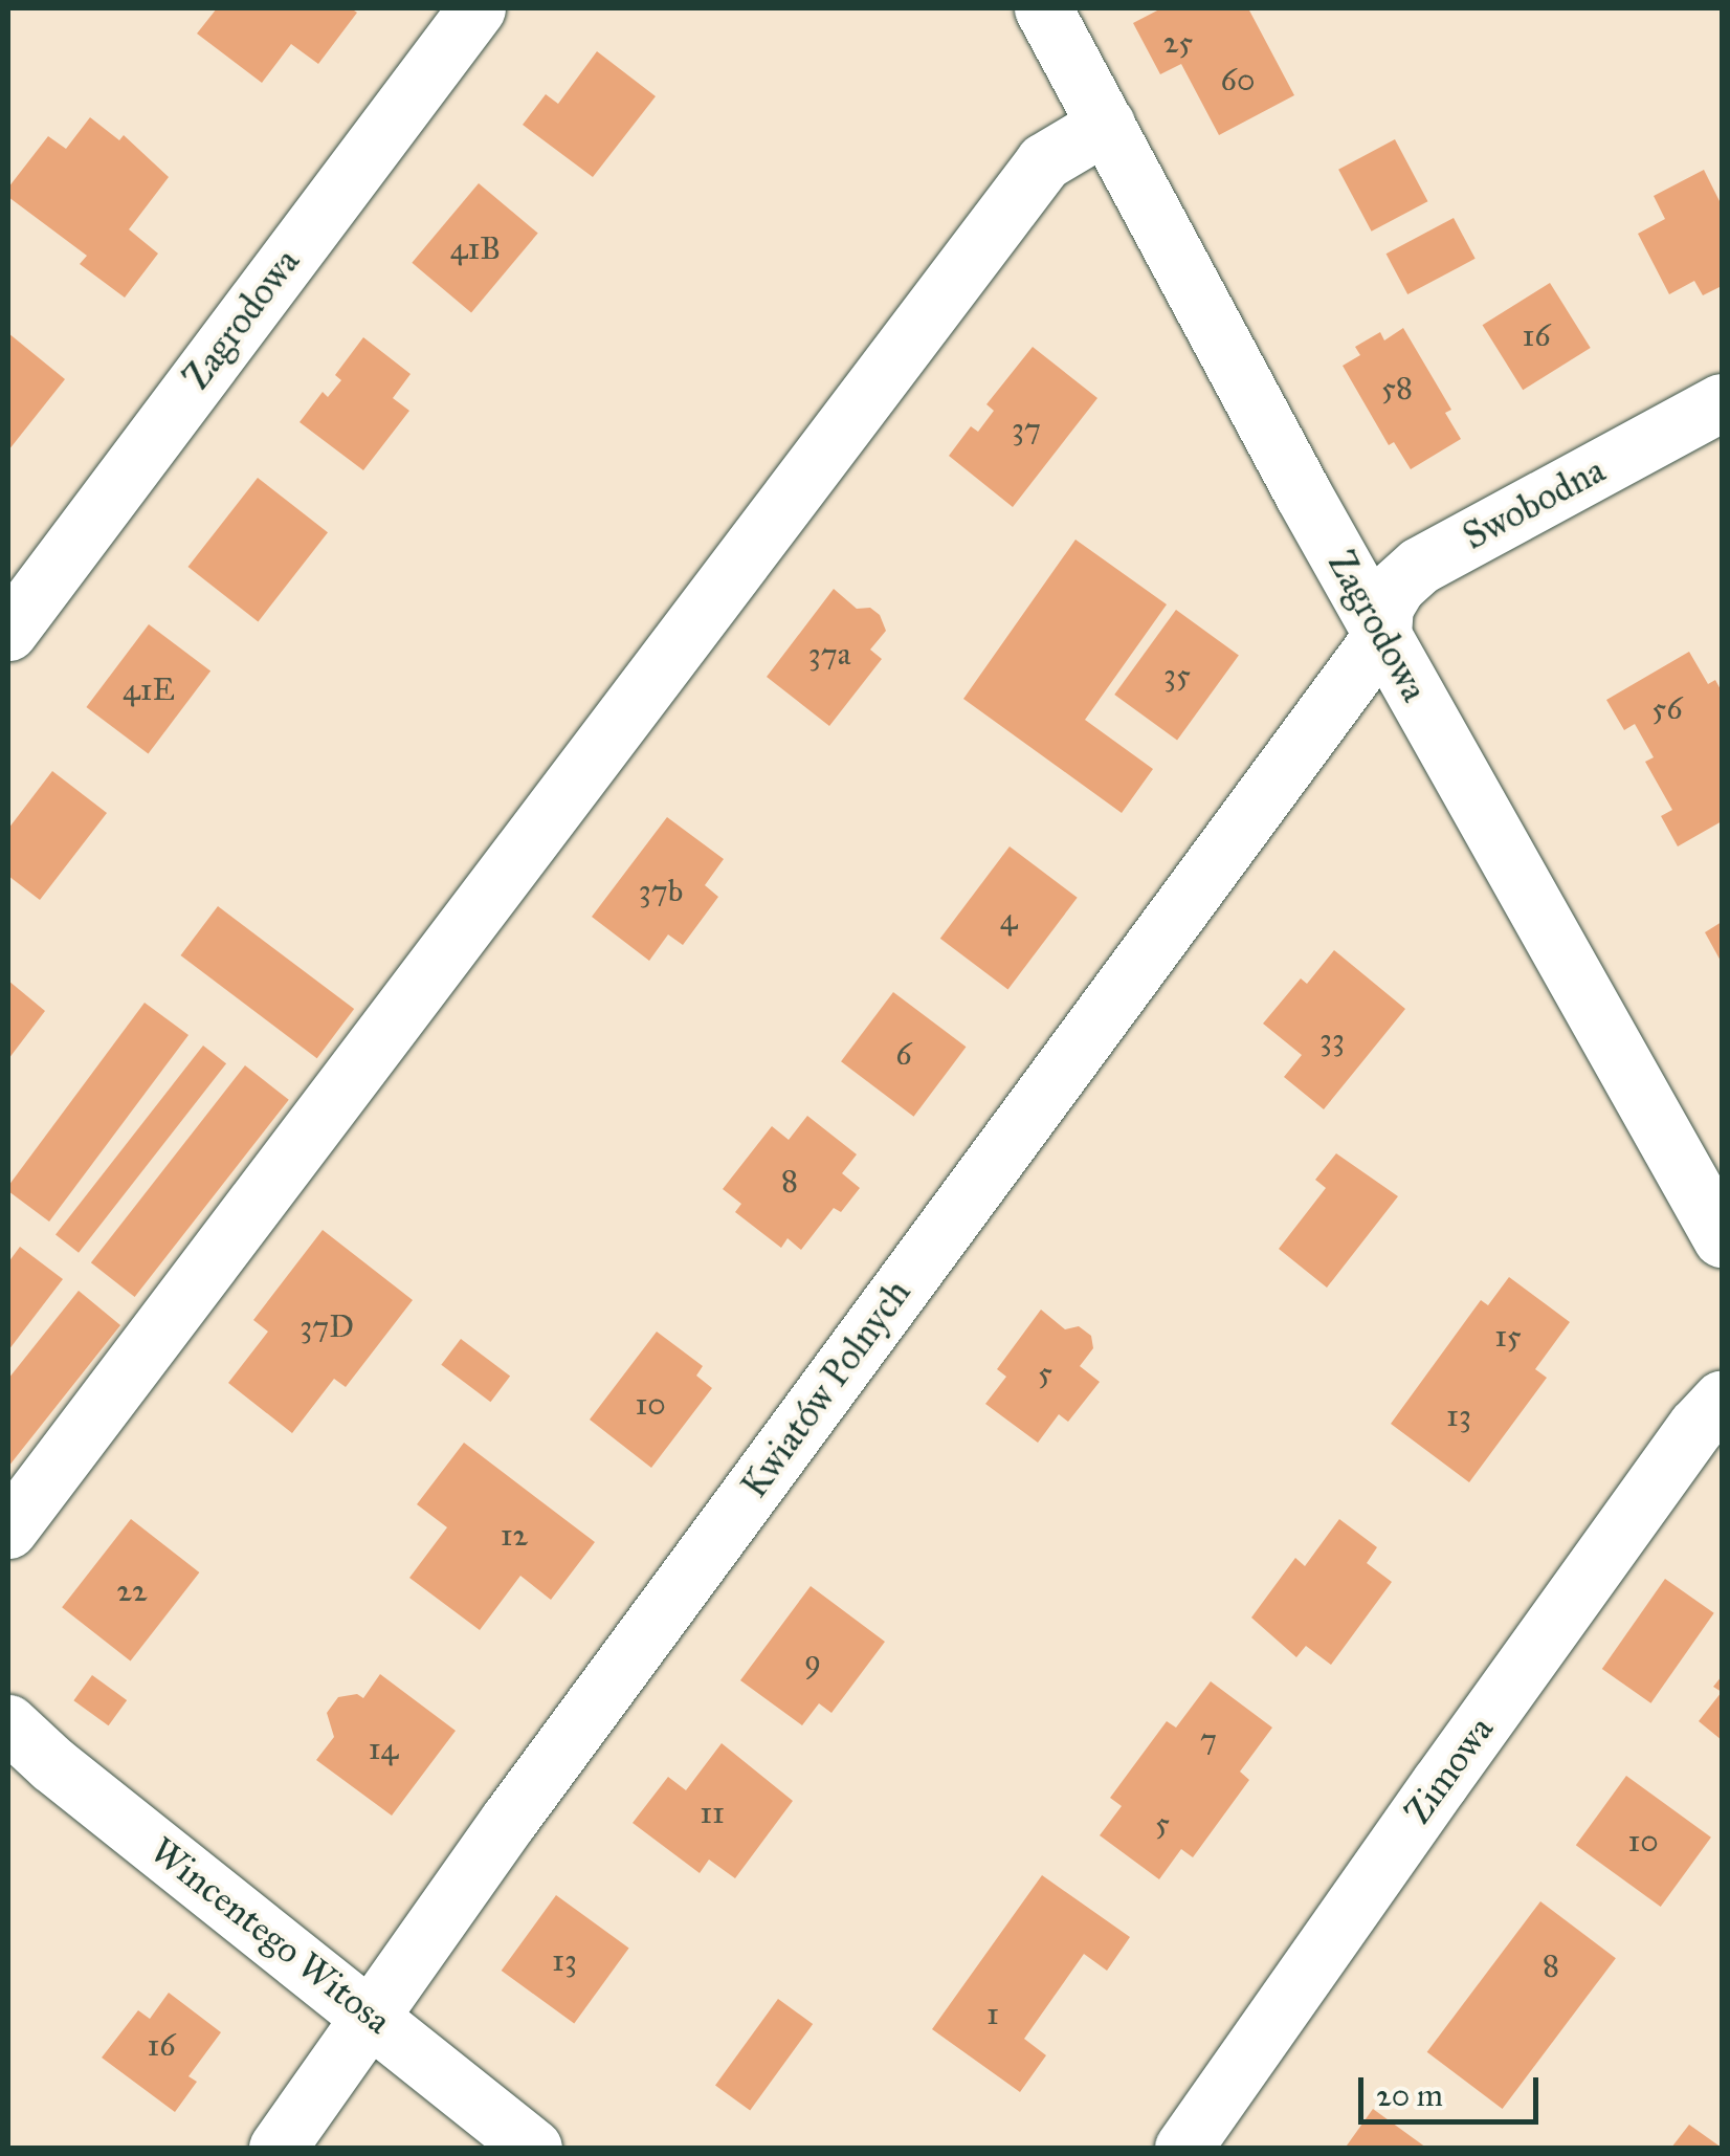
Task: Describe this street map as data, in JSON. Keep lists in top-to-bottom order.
{
  "streets": {
    "street": [
      "Zagrodowa",
      "Swobodna",
      "Kwiatów Polnych",
      "Zimowa",
      "Wincentego Witosa"
    ]
  },
  "crossings": [
    ["Zagrodowa", "Swobodna"],
    ["Zagrodowa", "Kwiatów Polnych"],
    ["Swobodna", "Kwiatów Polnych"],
    ["Kwiatów Polnych", "Wincentego Witosa"]
  ],
  "house_numbers": [
    "25",
    "60",
    "41B",
    "16",
    "58",
    "37",
    "37a",
    "35",
    "41E",
    "56",
    "37b",
    "4",
    "33",
    "6",
    "8",
    "37D",
    "15",
    "5",
    "10",
    "13",
    "12",
    "22",
    "9",
    "7",
    "14",
    "11",
    "5",
    "10",
    "13",
    "8",
    "1",
    "16"
  ],
  "scale_bar": "20 m"
}
